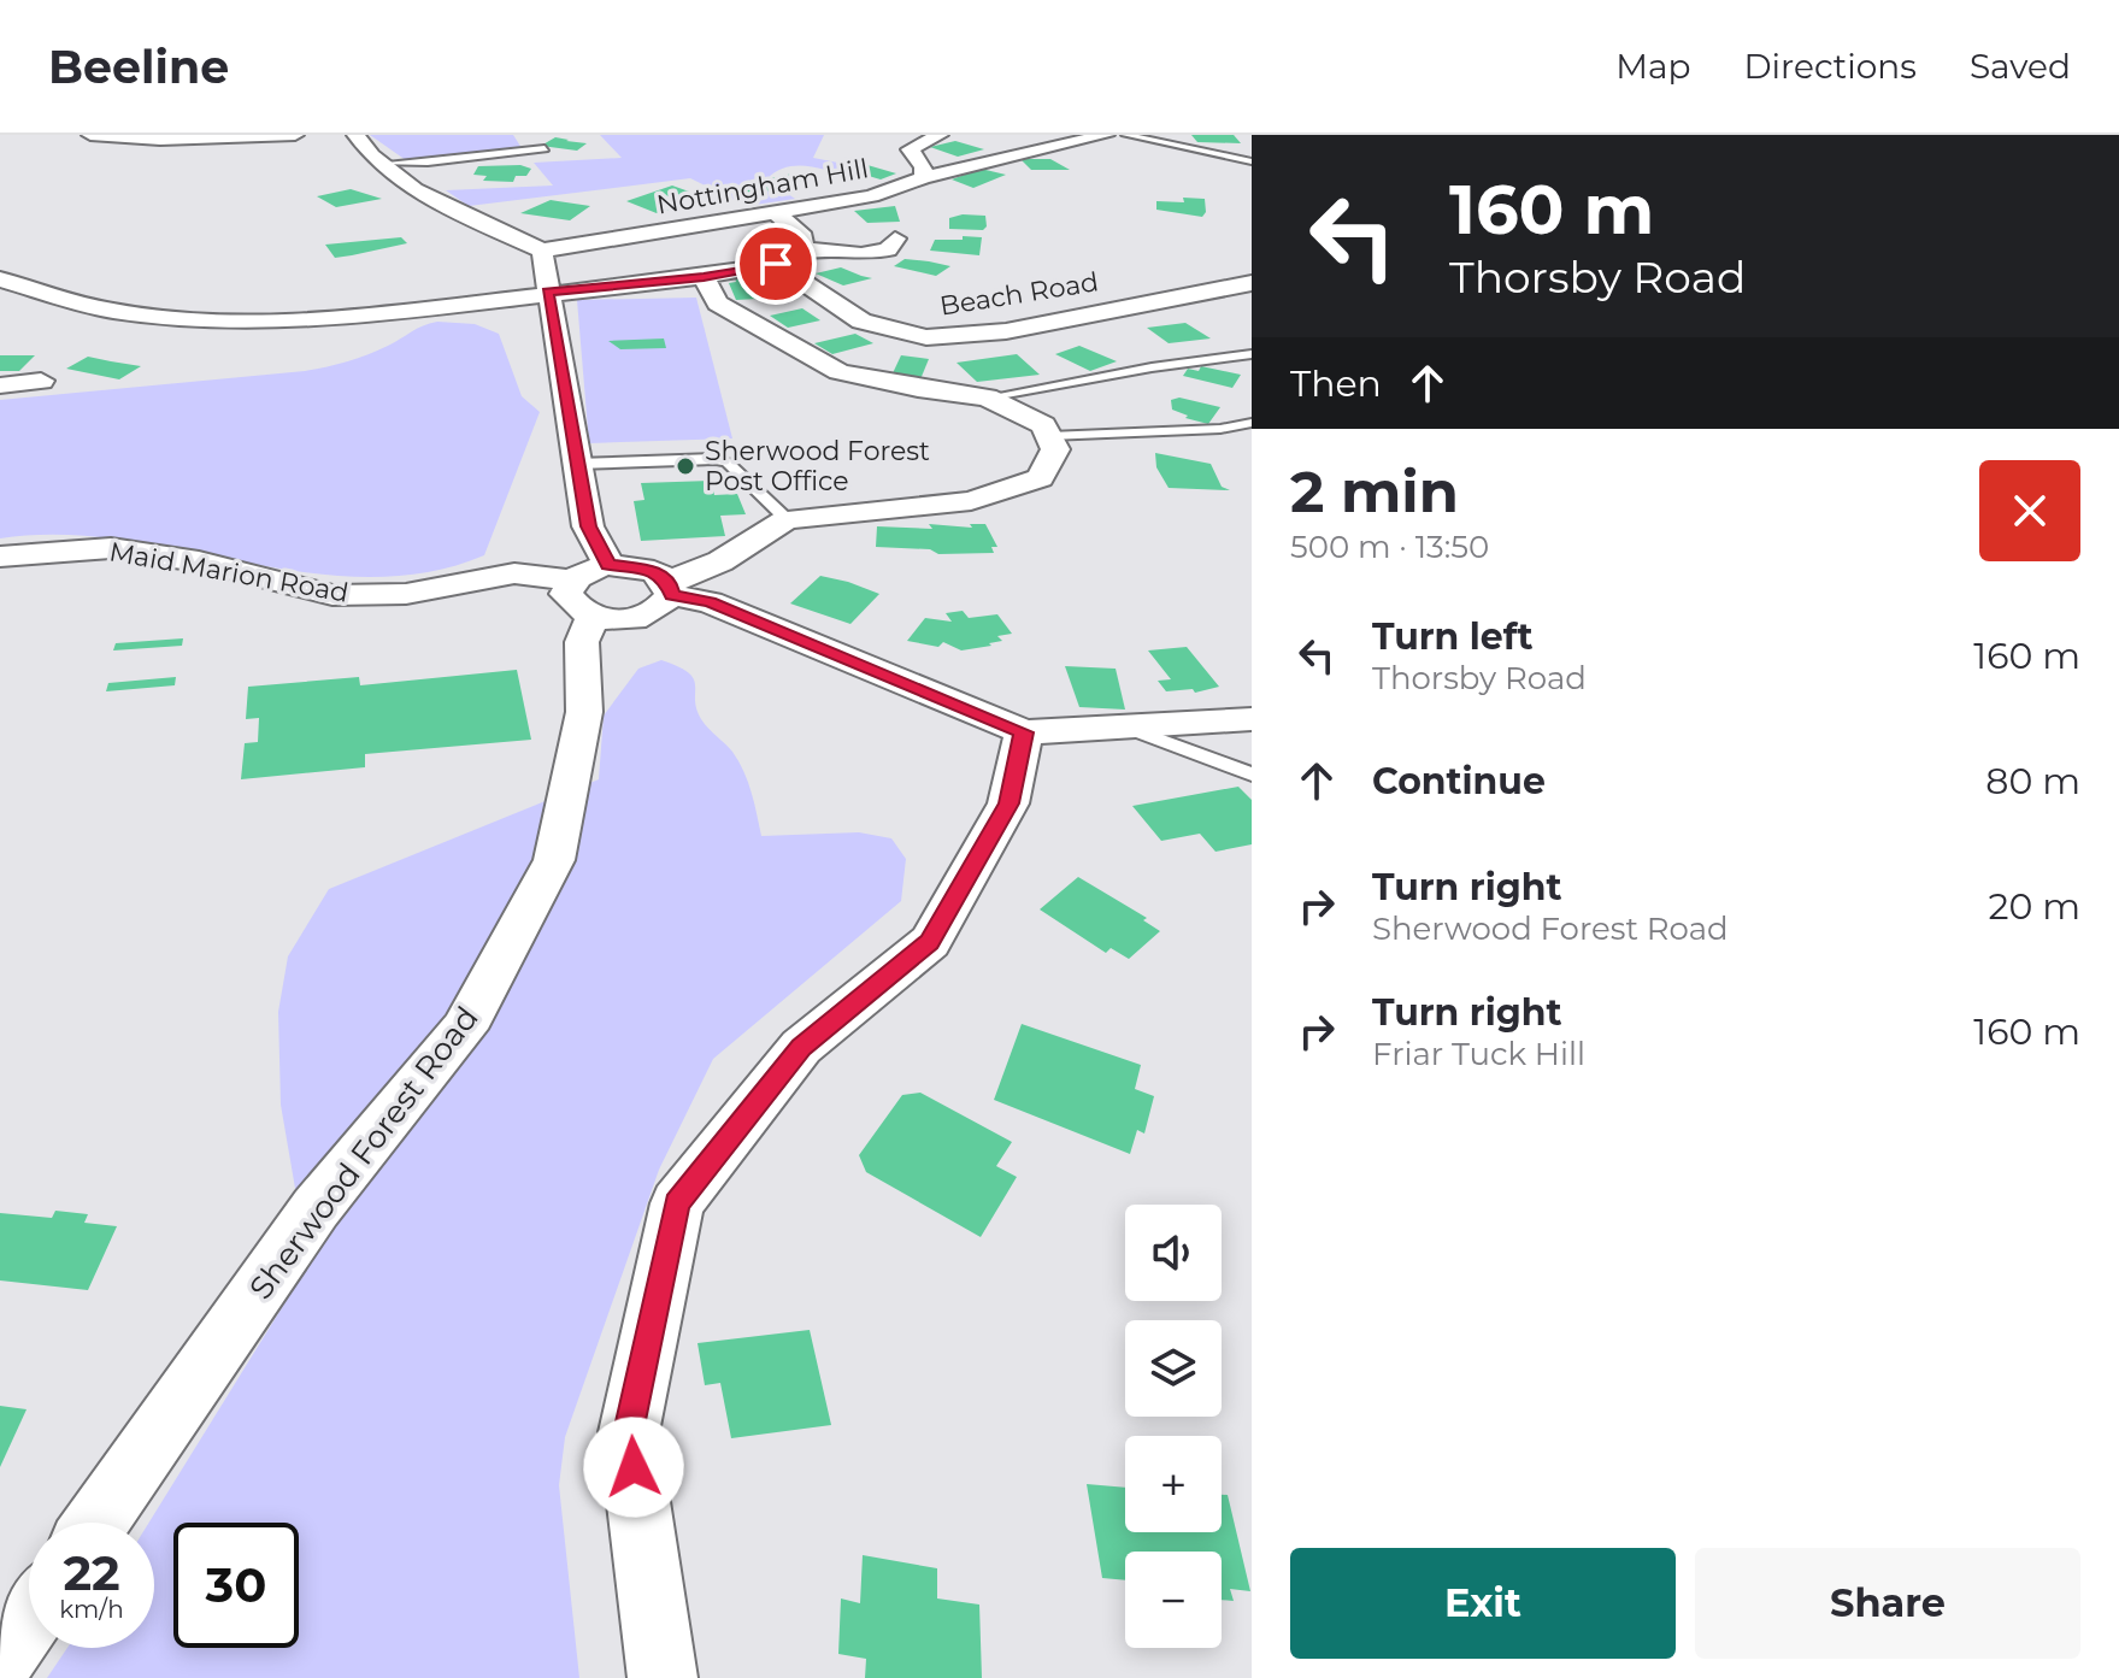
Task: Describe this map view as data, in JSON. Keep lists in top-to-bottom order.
{
  "streets": {
    "street": [
      "Nottingham Hill",
      "Beach Road",
      "Maid Marion Road",
      "Sherwood Forest Road"
    ]
  },
  "crossings": [
    ["Maid Marion Road", "Sherwood Forest Road"]
  ],
  "places": ["Sherwood Forest Post Office"],
  "page": {
    "header": "Beeline",
    "nav": ["Map", "Directions", "Saved"],
    "turn": ["160 m", "Thorsby Road"],
    "then": "Then",
    "heading": ["2 min", "500 m · 13:50"],
    "list": [
      {
        "name": "Turn left",
        "note": "Thorsby Road",
        "value": "160 m"
      },
      {
        "name": "Continue",
        "value": "80 m"
      },
      {
        "name": "Turn right",
        "note": "Sherwood Forest Road",
        "value": "20 m"
      },
      {
        "name": "Turn right",
        "note": "Friar Tuck Hill",
        "value": "160 m"
      }
    ],
    "map_buttons": ["+", "−"],
    "speed": "22 km/h",
    "limit": "30",
    "buttons": ["Exit", "Share"]
  }
}
